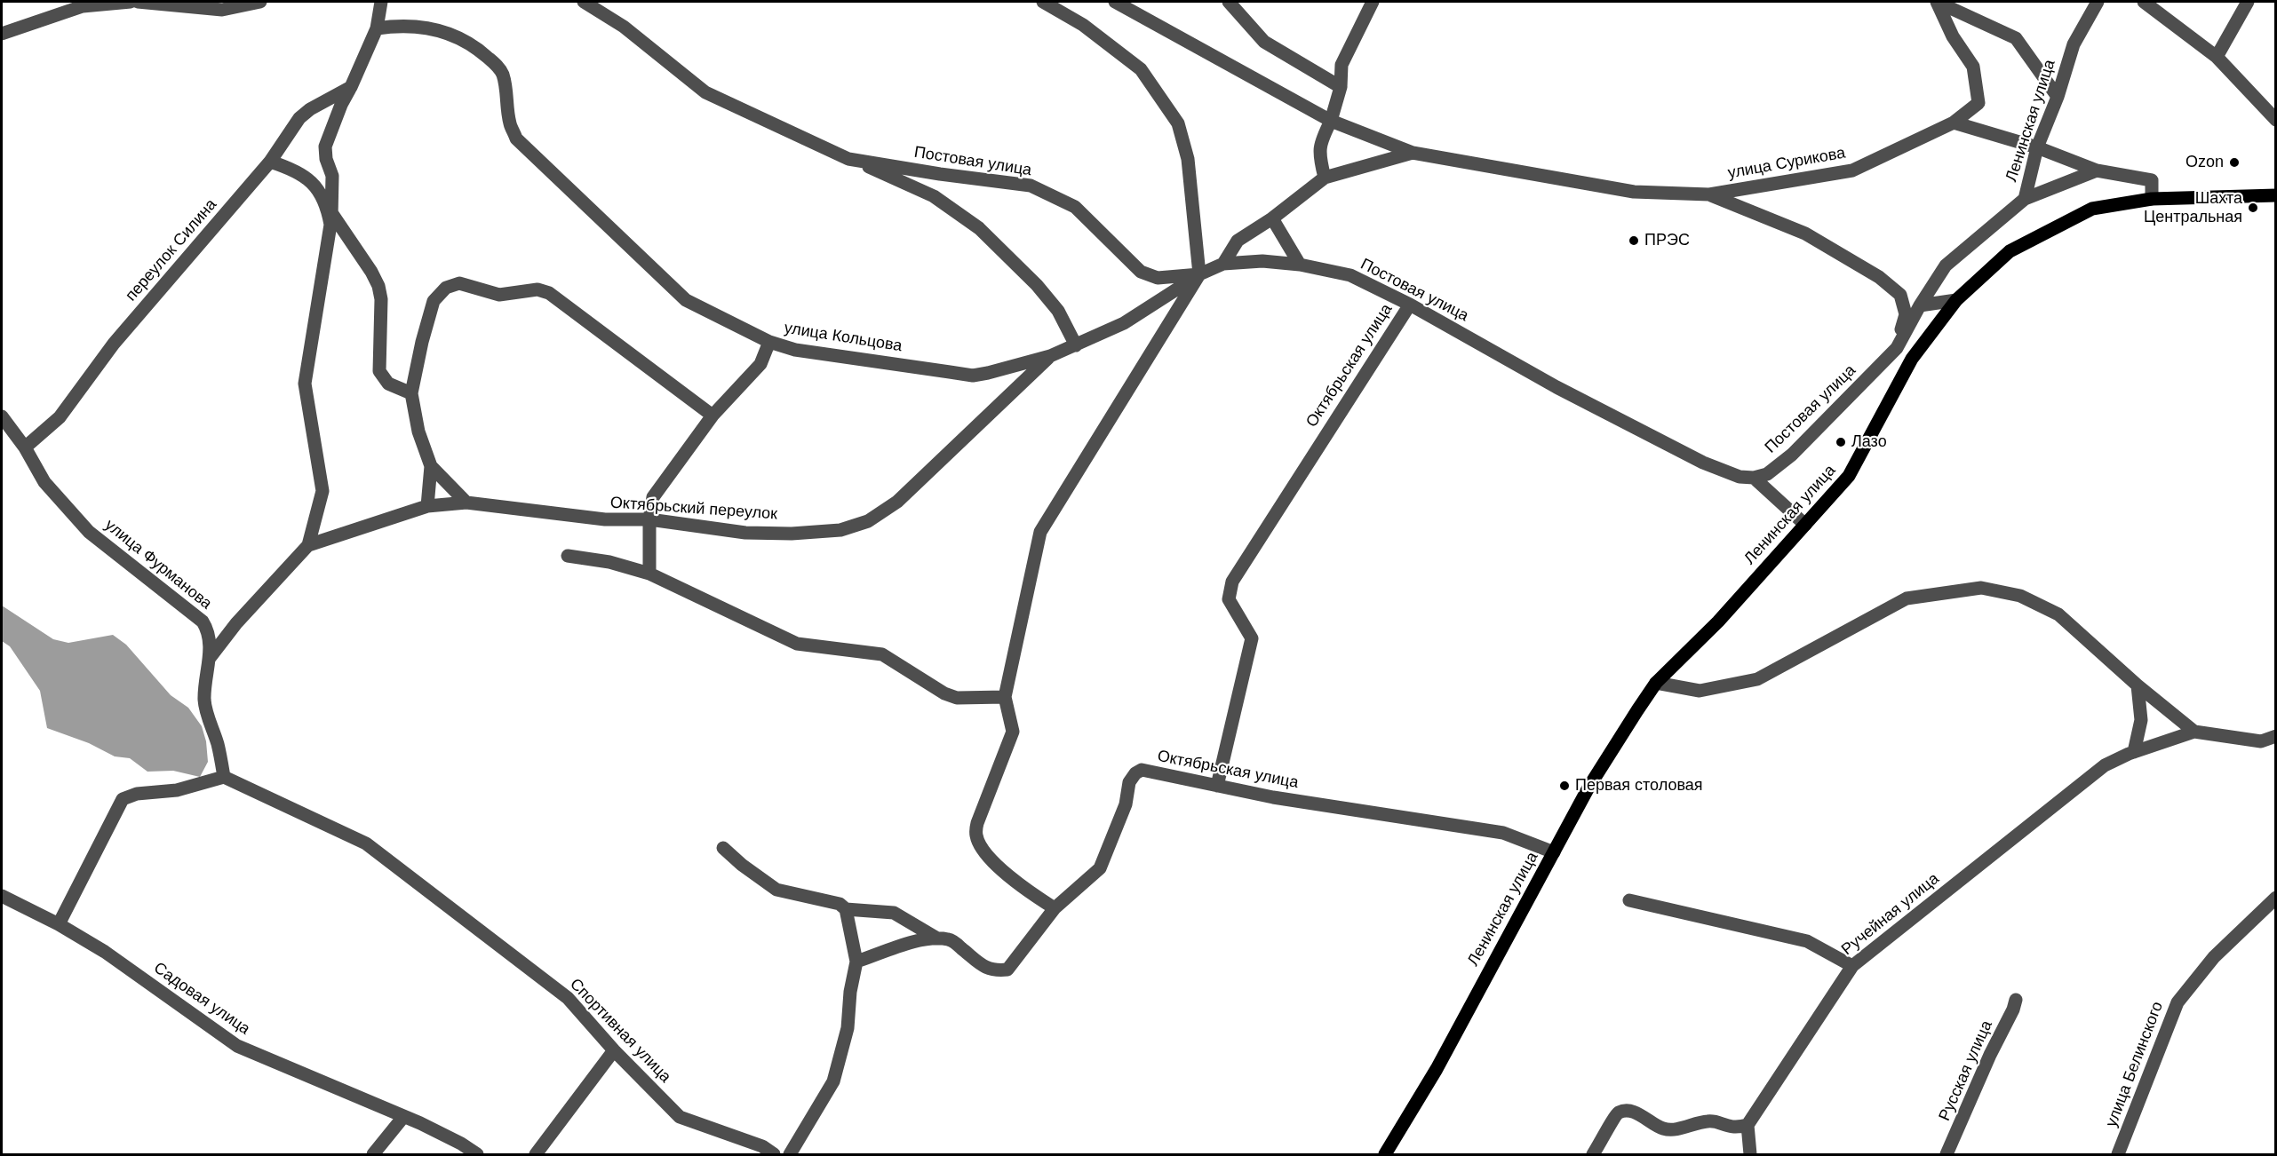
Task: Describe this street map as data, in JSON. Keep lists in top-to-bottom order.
{
  "streets": {
    "main road": ["Ленинская улица"],
    "street": [
      "Постовая улица",
      "улица Сурикова",
      "переулок Силина",
      "улица Кольцова",
      "Октябрьская улица",
      "Октябрьский переулок",
      "улица Фурманова",
      "Ручейная улица",
      "Садовая улица",
      "Спортивная улица",
      "улица Белинского",
      "Русская улица"
    ]
  },
  "crossings": [
    ["Ленинская улица", "Постовая улица"],
    ["Ленинская улица", "улица Сурикова"],
    ["Ленинская улица", "Октябрьская улица"],
    ["Постовая улица", "улица Сурикова"],
    ["Постовая улица", "улица Кольцова"],
    ["Постовая улица", "Октябрьская улица"],
    ["переулок Силина", "улица Фурманова"],
    ["улица Кольцова", "Октябрьский переулок"],
    ["улица Фурманова", "Спортивная улица"]
  ],
  "places": [
    "Ozon",
    "Шахта Центральная",
    "ПРЭС",
    "Лазо",
    "Первая столовая"
  ]
}
